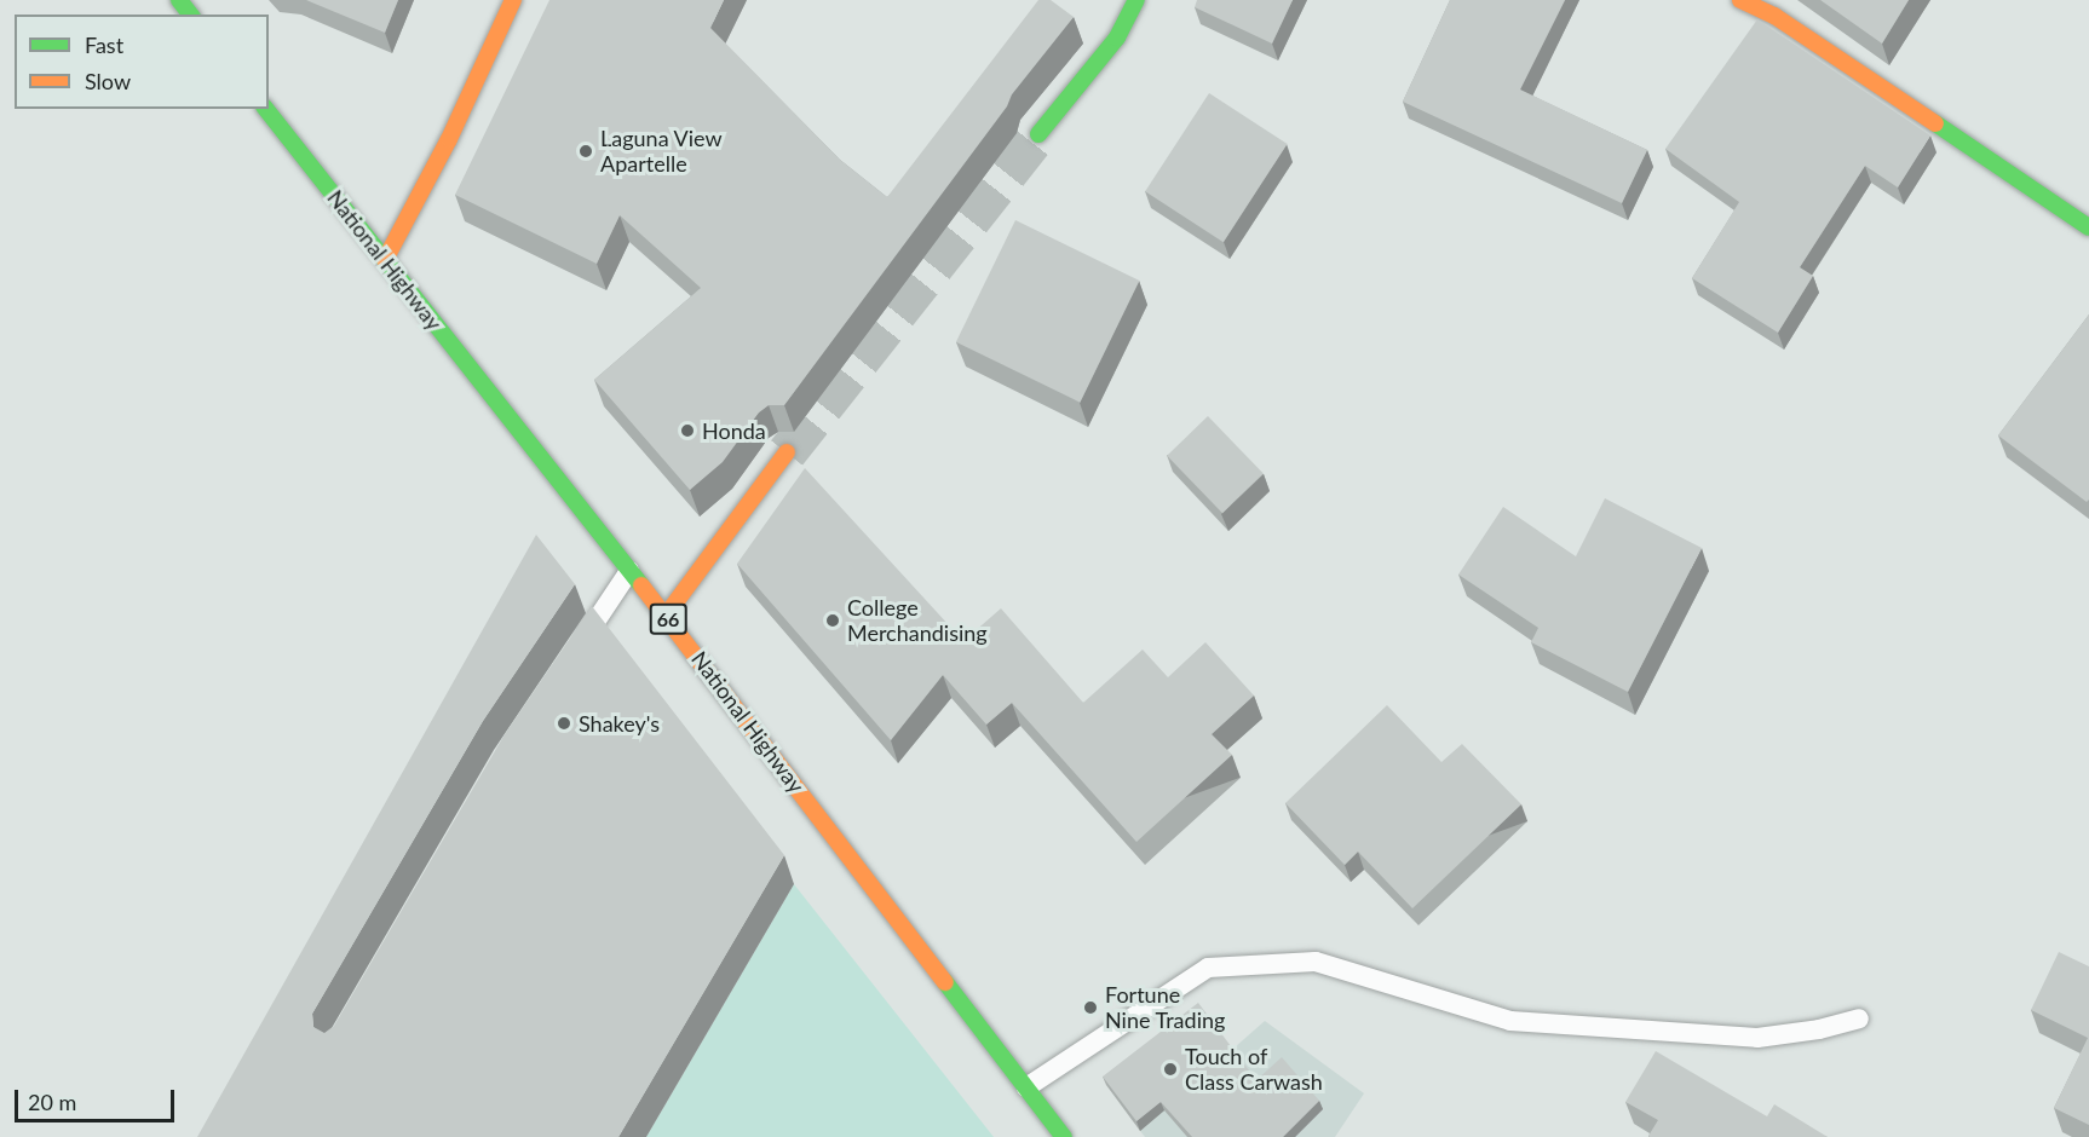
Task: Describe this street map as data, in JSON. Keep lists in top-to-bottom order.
{
  "streets": {
    "main road": ["National Highway", "66"]
  },
  "places": [
    "Laguna View Apartelle",
    "Honda",
    "College Merchandising",
    "Shakey's",
    "Fortune Nine Trading",
    "Touch of Class Carwash"
  ],
  "legend": ["Fast", "Slow"],
  "scale_bar": "20 m"
}
